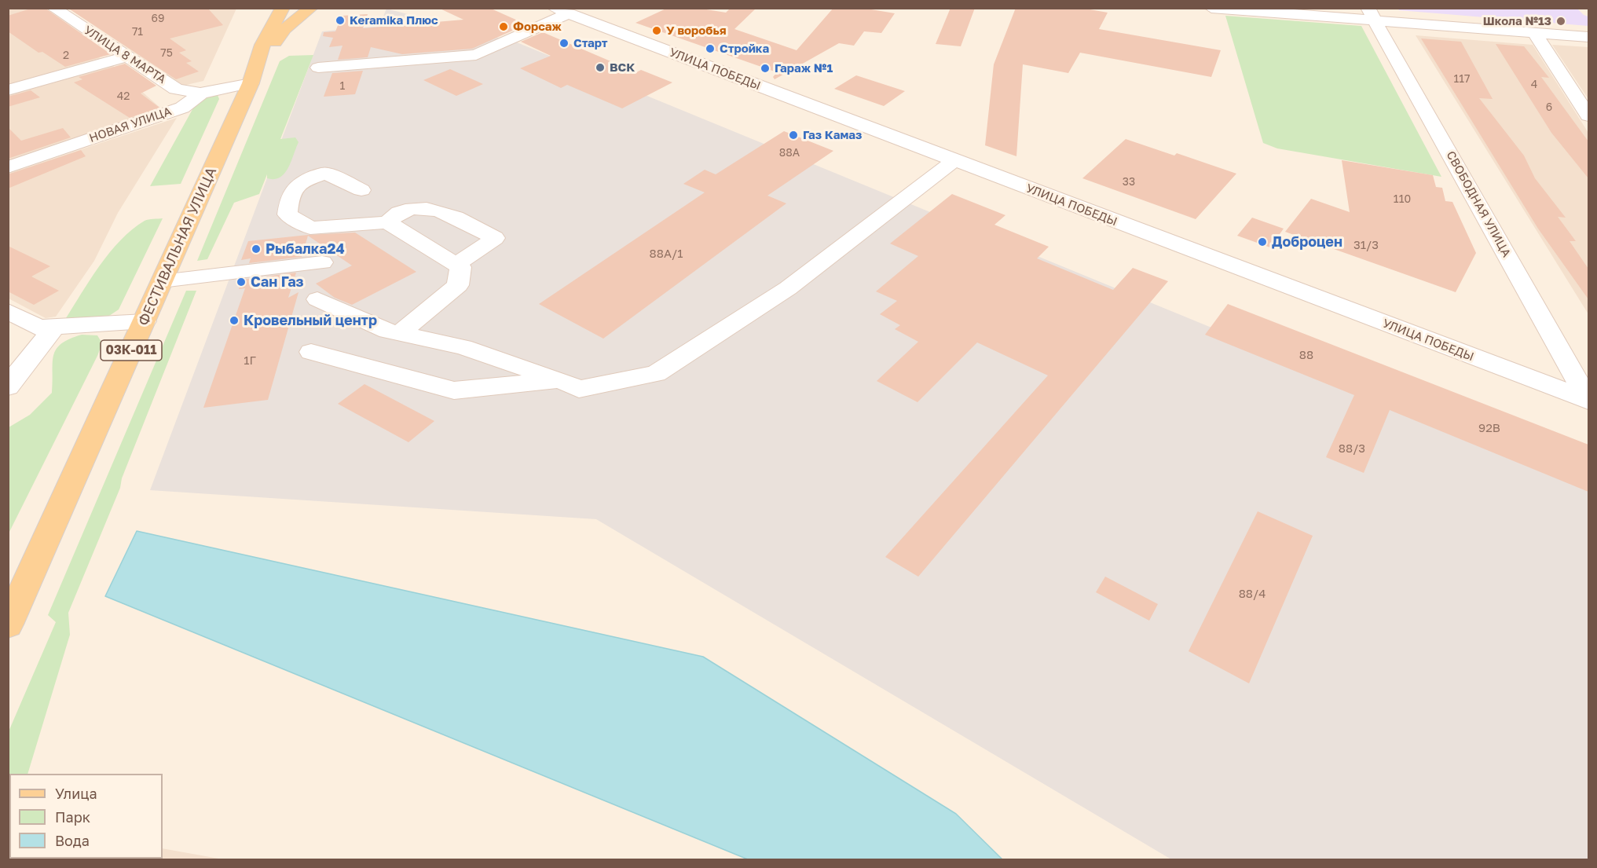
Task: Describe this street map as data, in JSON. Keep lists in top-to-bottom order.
{
  "streets": {
    "main road": ["ФЕСТИВАЛЬНАЯ УЛИЦА", "03К-011"],
    "street": [
      "УЛИЦА 8 МАРТА",
      "УЛИЦА ПОБЕДЫ",
      "НОВАЯ УЛИЦА",
      "СВОБОДНАЯ УЛИЦА"
    ]
  },
  "crossings": [
    ["УЛИЦА 8 МАРТА", "НОВАЯ УЛИЦА"],
    ["УЛИЦА ПОБЕДЫ", "СВОБОДНАЯ УЛИЦА"],
    ["НОВАЯ УЛИЦА", "ФЕСТИВАЛЬНАЯ УЛИЦА"]
  ],
  "places": [
    "Keramika Плюс",
    "Школа №13",
    "Форсаж",
    "У воробья",
    "Старт",
    "Стройка",
    "ВСК",
    "Гараж №1",
    "Газ Камаз",
    "Доброцен",
    "Рыбалка24",
    "Сан Газ",
    "Кровельный центр"
  ],
  "house_numbers": [
    "69",
    "71",
    "75",
    "2",
    "117",
    "4",
    "1",
    "42",
    "6",
    "88А",
    "33",
    "110",
    "31/3",
    "88А/1",
    "88",
    "1Г",
    "92В",
    "88/3",
    "88/4"
  ],
  "legend": ["Улица", "Парк", "Вода"]
}
